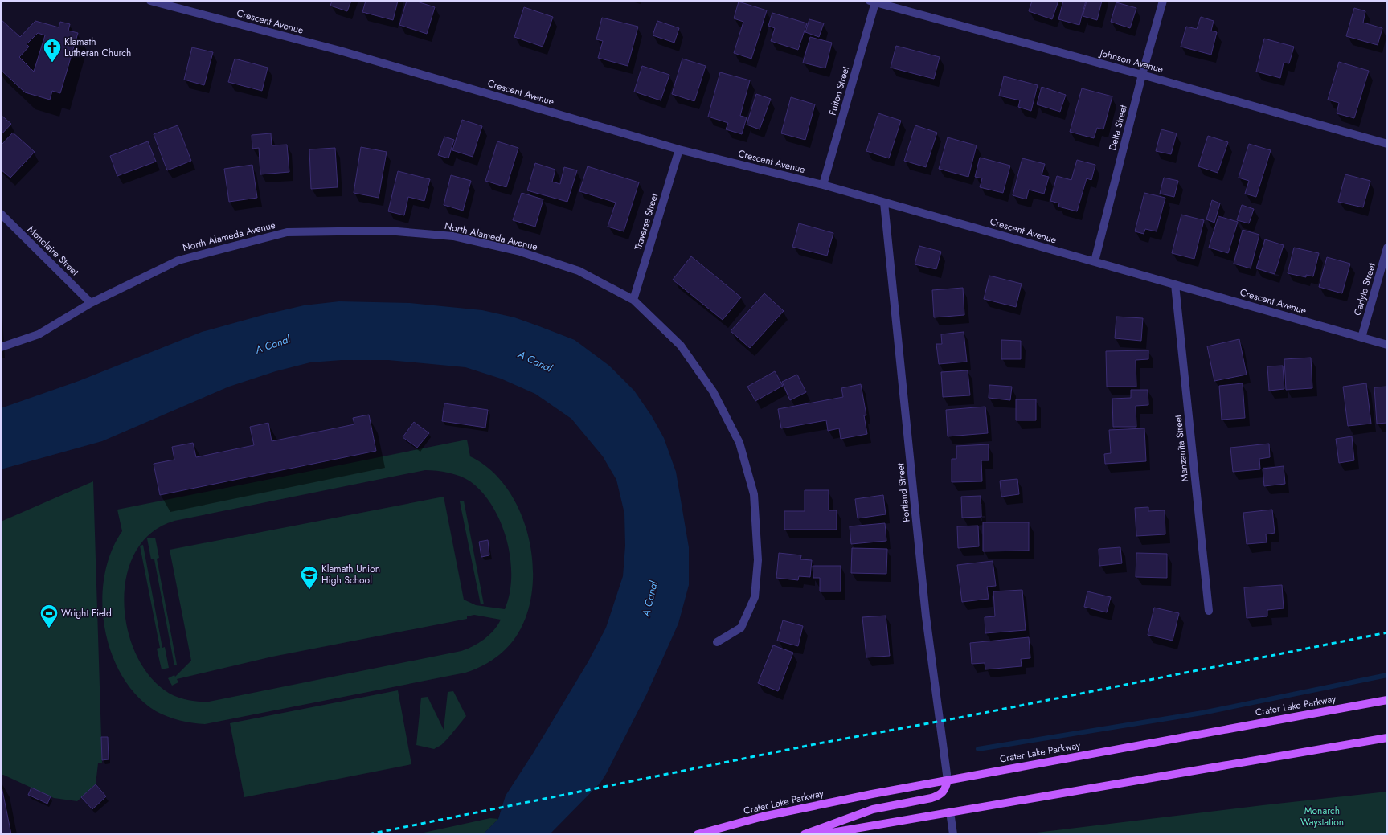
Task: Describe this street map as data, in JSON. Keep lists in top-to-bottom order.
{
  "streets": {
    "main road": ["Crater Lake Parkway"],
    "street": [
      "Crescent Avenue",
      "Johnson Avenue",
      "Fulton Street",
      "Delta Street",
      "Traverse Street",
      "North Alameda Avenue",
      "Monclaire Street",
      "Carlyle Street",
      "Manzanita Street",
      "Portland Street"
    ]
  },
  "crossings": [
    ["Crescent Avenue", "Fulton Street"],
    ["Crescent Avenue", "Delta Street"],
    ["Crescent Avenue", "Traverse Street"],
    ["Crescent Avenue", "Carlyle Street"],
    ["Crescent Avenue", "Manzanita Street"],
    ["Crescent Avenue", "Portland Street"],
    ["Johnson Avenue", "Fulton Street"],
    ["Johnson Avenue", "Delta Street"],
    ["Traverse Street", "North Alameda Avenue"],
    ["North Alameda Avenue", "Monclaire Street"],
    ["Portland Street", "Crater Lake Parkway"]
  ],
  "water": ["A Canal"],
  "parks": ["Monarch Waystation"],
  "places": {
    "church": ["Klamath Lutheran Church"],
    "school or university": ["Klamath Union High School"],
    "sports": ["Wright Field"]
  }
}
